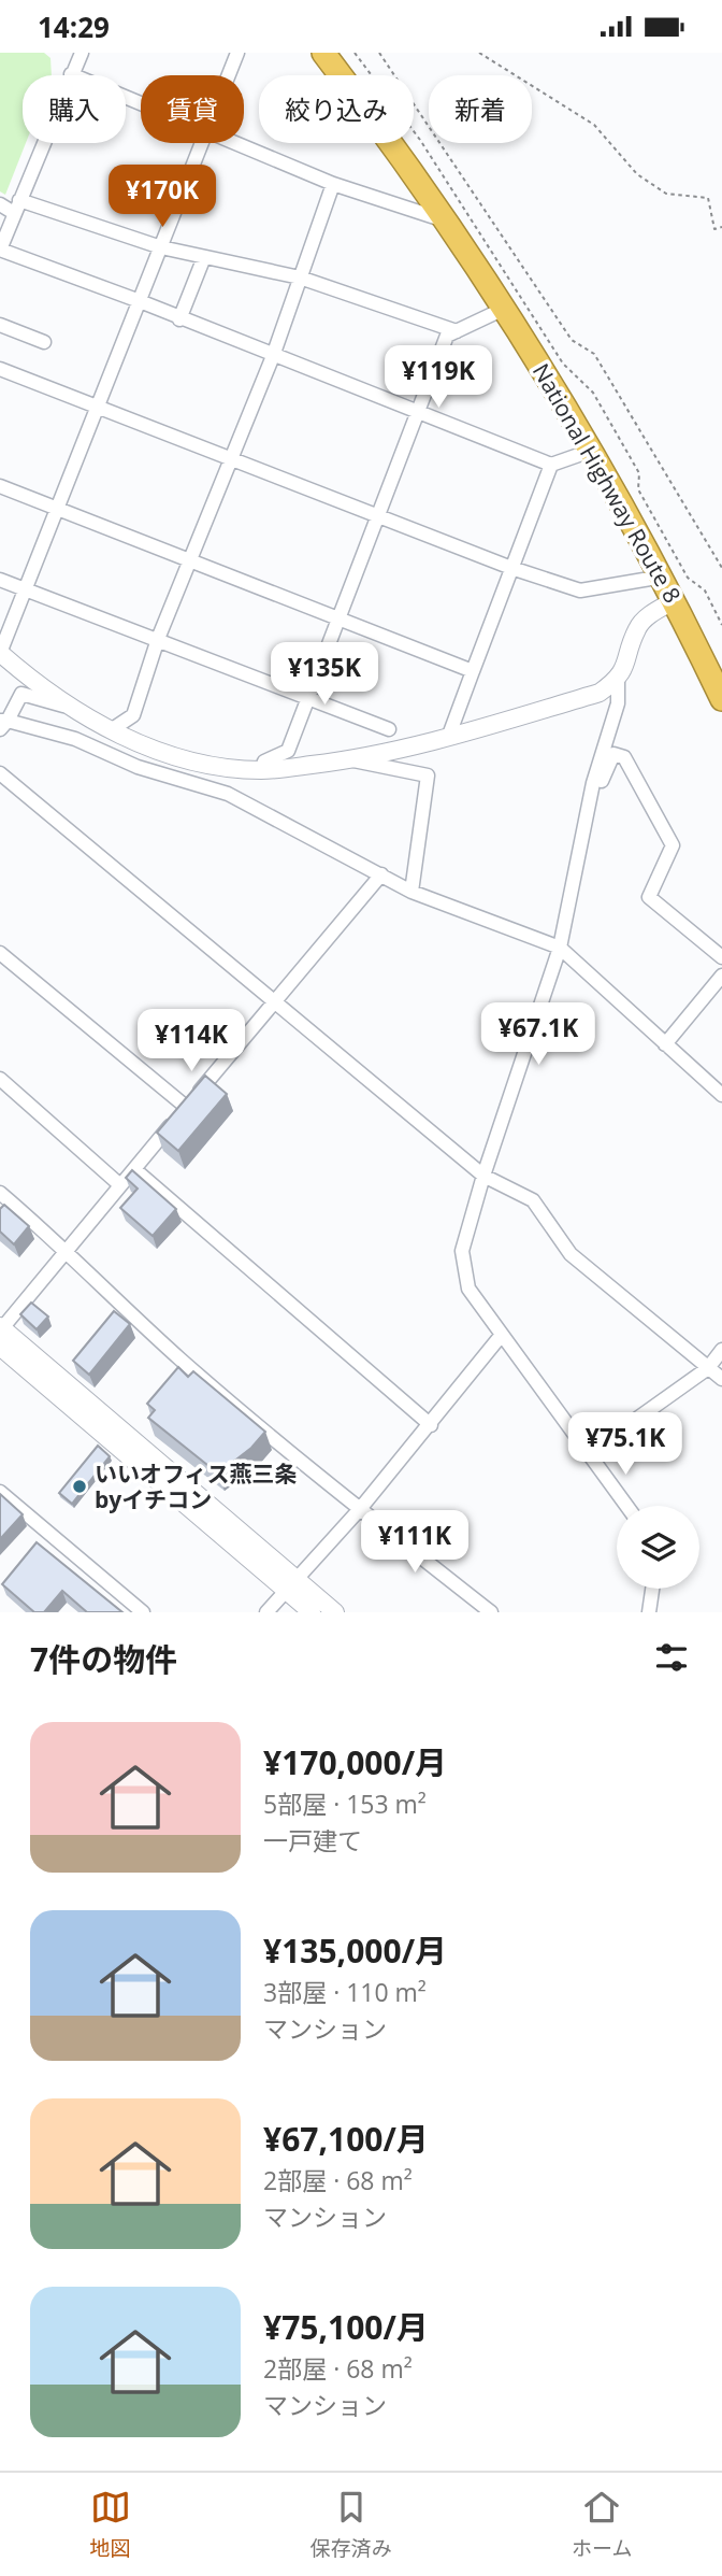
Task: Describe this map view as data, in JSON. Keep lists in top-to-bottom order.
{
  "streets": {
    "highway": ["National Highway Route 8"]
  },
  "places": ["いいオフィス燕三条 byイチコン"],
  "page": {
    "status": "14:29",
    "chip": [
      "購入",
      "賃貸",
      "絞り込み",
      "新着"
    ],
    "price": [
      "¥170K",
      "¥119K",
      "¥135K",
      "¥67.1K",
      "¥114K",
      "¥75.1K",
      "¥111K"
    ],
    "heading": "7件の物件",
    "list": [
      {
        "name": "¥170,000/月",
        "note": "5部屋 · 153 m² · 一戸建て"
      },
      {
        "name": "¥135,000/月",
        "note": "3部屋 · 110 m² · マンション"
      },
      {
        "name": "¥67,100/月",
        "note": "2部屋 · 68 m² · マンション"
      },
      {
        "name": "¥75,100/月",
        "note": "2部屋 · 68 m² · マンション"
      }
    ],
    "tabs": ["地図", "保存済み", "ホーム"]
  }
}
